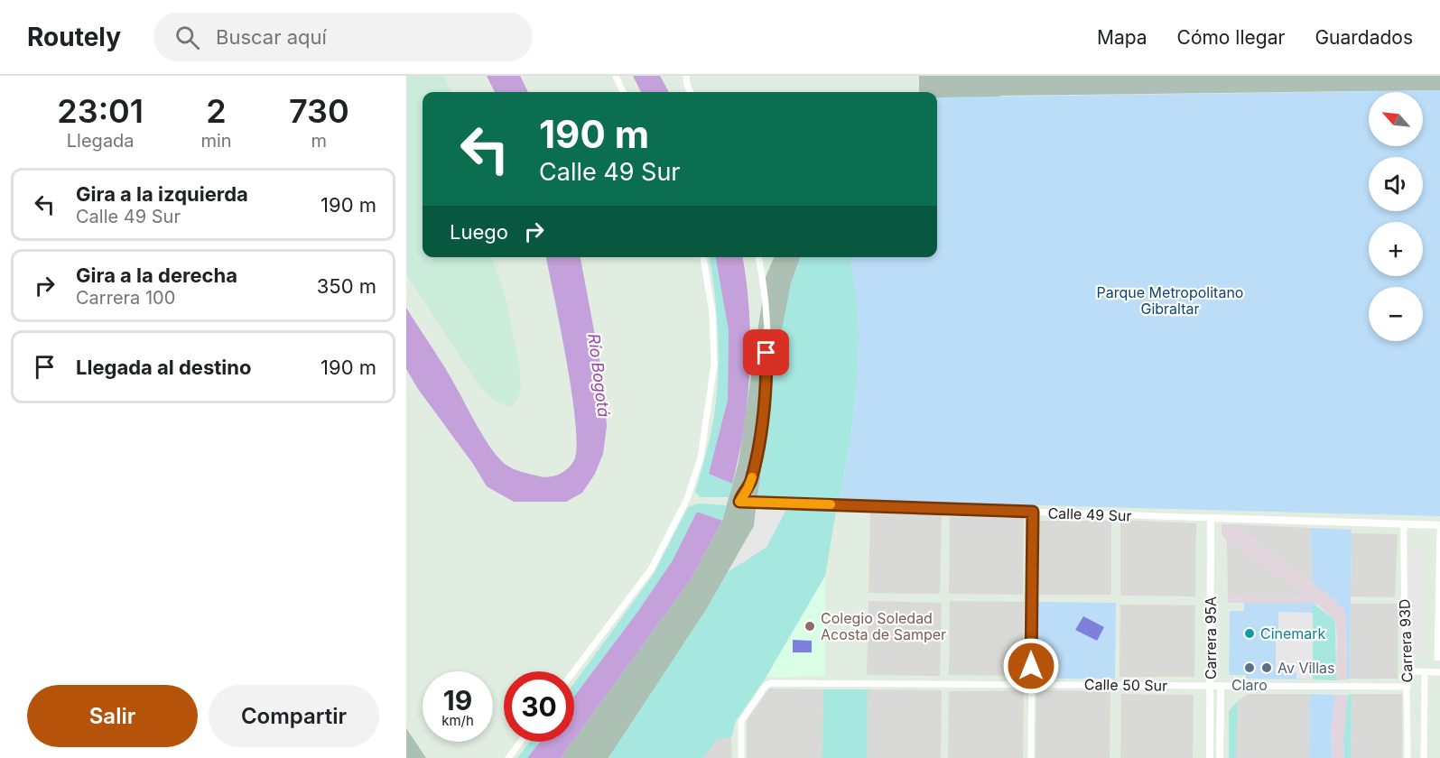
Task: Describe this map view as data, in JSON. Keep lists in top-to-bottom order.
{
  "streets": {
    "street": [
      "Calle 49 Sur",
      "Carrera 95A",
      "Carrera 93D",
      "Calle 50 Sur"
    ]
  },
  "crossings": [
    ["Calle 49 Sur", "Carrera 95A"],
    ["Calle 49 Sur", "Carrera 93D"],
    ["Carrera 95A", "Calle 50 Sur"],
    ["Carrera 93D", "Calle 50 Sur"]
  ],
  "water": ["Río Bogotá"],
  "parks": ["Parque Metropolitano Gibraltar"],
  "places": [
    "Colegio Soledad Acosta de Samper",
    "Cinemark",
    "Claro",
    "Av Villas"
  ],
  "north": "top left",
  "page": {
    "header": "Routely",
    "search": "Buscar aquí",
    "nav": ["Mapa", "Cómo llegar", "Guardados"],
    "eta": [
      "23:01",
      "Llegada",
      "2",
      "min",
      "730",
      "m"
    ],
    "map_buttons": ["+", "−"],
    "turn": ["190 m", "Calle 49 Sur"],
    "list": [
      {
        "name": "Gira a la izquierda",
        "note": "Calle 49 Sur",
        "value": "190 m"
      },
      {
        "name": "Gira a la derecha",
        "note": "Carrera 100",
        "value": "350 m"
      },
      {
        "name": "Llegada al destino",
        "value": "190 m"
      }
    ],
    "then": "Luego",
    "speed": "19 km/h",
    "limit": "30",
    "buttons": ["Salir", "Compartir"]
  }
}
